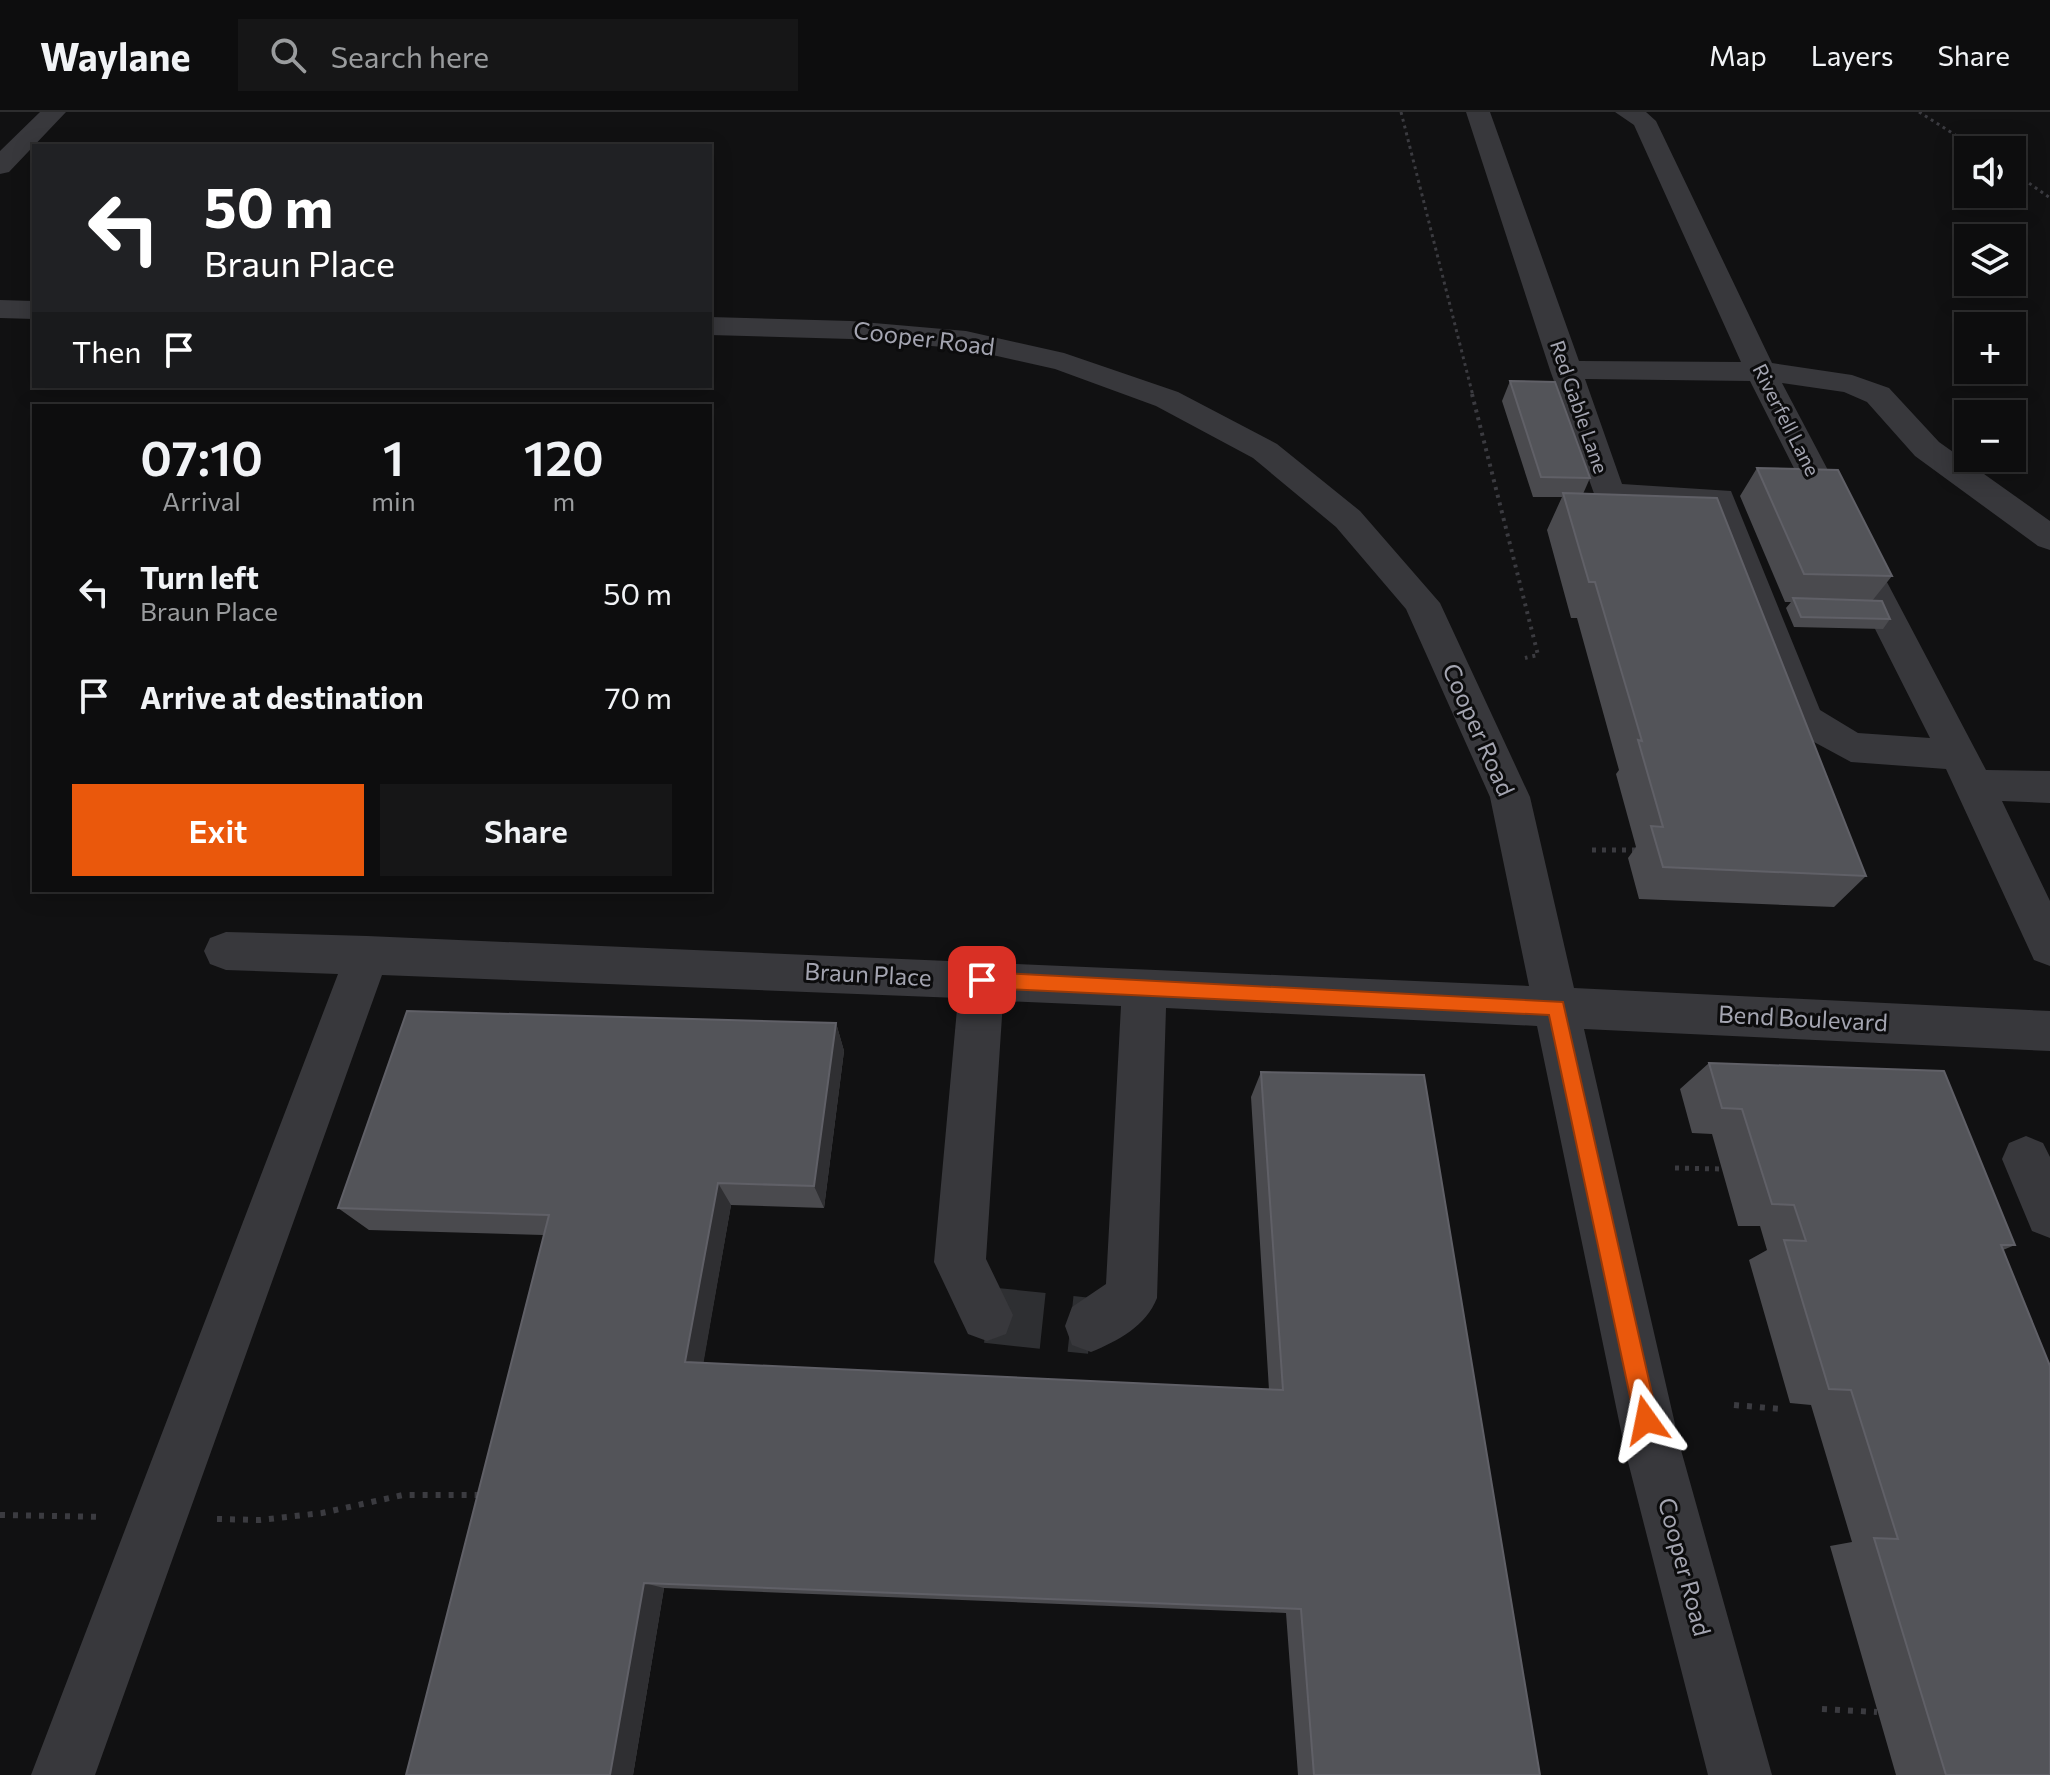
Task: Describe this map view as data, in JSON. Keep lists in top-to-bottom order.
{
  "streets": {
    "street": [
      "Cooper Road",
      "Red Gable Lane",
      "Riverfell Lane",
      "Braun Place",
      "Bend Boulevard"
    ]
  },
  "crossings": [
    ["Cooper Road", "Braun Place"],
    ["Cooper Road", "Bend Boulevard"],
    ["Red Gable Lane", "Riverfell Lane"],
    ["Braun Place", "Bend Boulevard"]
  ],
  "page": {
    "header": "Waylane",
    "search": "Search here",
    "nav": ["Map", "Layers", "Share"],
    "map_buttons": ["+", "−"],
    "turn": ["50 m", "Braun Place"],
    "then": "Then",
    "eta": [
      "07:10",
      "Arrival",
      "1",
      "min",
      "120",
      "m"
    ],
    "list": [
      {
        "name": "Turn left",
        "note": "Braun Place",
        "value": "50 m"
      },
      {
        "name": "Arrive at destination",
        "value": "70 m"
      }
    ],
    "buttons": ["Exit", "Share"]
  }
}
